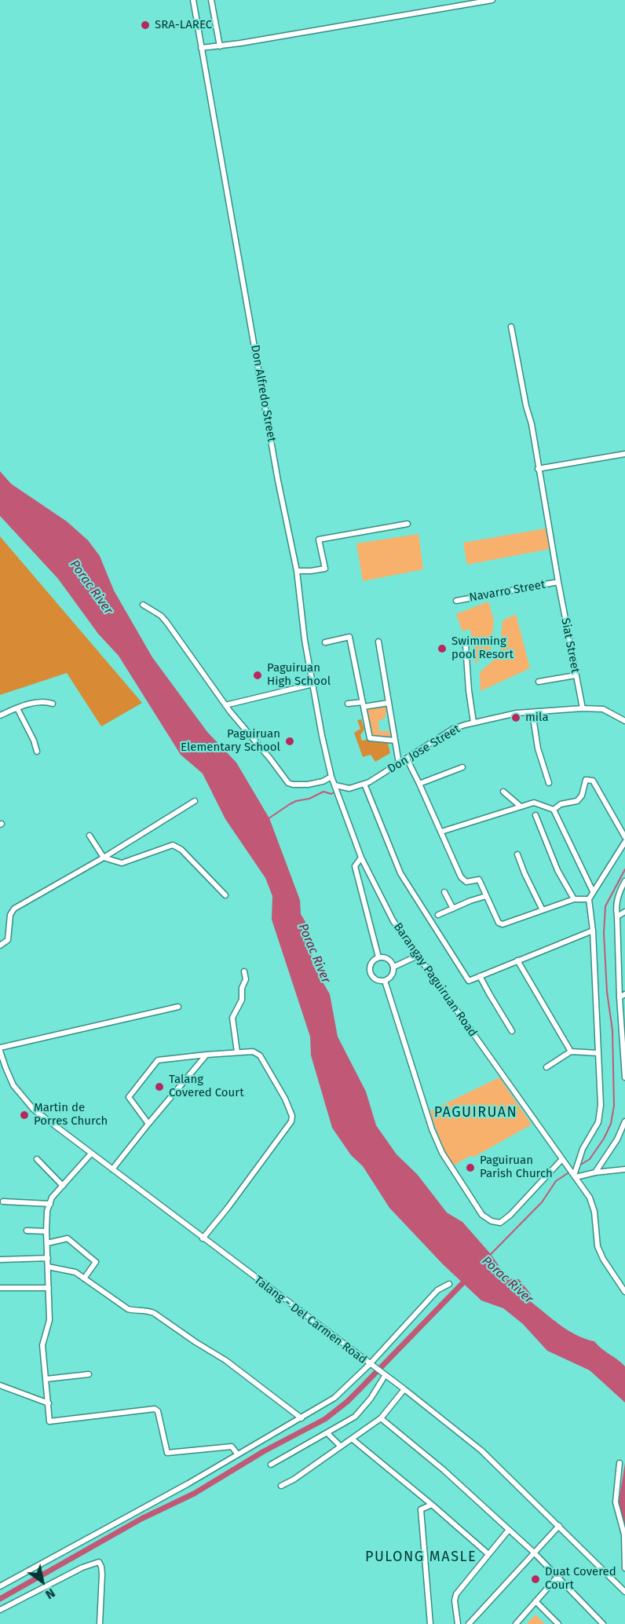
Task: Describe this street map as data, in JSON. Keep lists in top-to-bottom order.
{
  "streets": {
    "street": [
      "Don Alfredo Street",
      "Navarro Street",
      "Siat Street",
      "Don Jose Street",
      "Barangay Paguiruan Road",
      "Talang - Del Carmen Road"
    ]
  },
  "crossings": [
    ["Don Alfredo Street", "Don Jose Street"],
    ["Don Alfredo Street", "Barangay Paguiruan Road"],
    ["Navarro Street", "Siat Street"],
    ["Siat Street", "Don Jose Street"],
    ["Don Jose Street", "Barangay Paguiruan Road"]
  ],
  "districts": ["PAGUIRUAN", "PULONG MASLE"],
  "water": ["Porac River"],
  "places": [
    "SRA-LAREC",
    "Swimming pool Resort",
    "Paguiruan High School",
    "mila",
    "Paguiruan Elementary School",
    "Talang Covered Court",
    "Martin de Porres Church",
    "Paguiruan Parish Church",
    "Duat Covered Court"
  ],
  "north": "bottom right"
}
